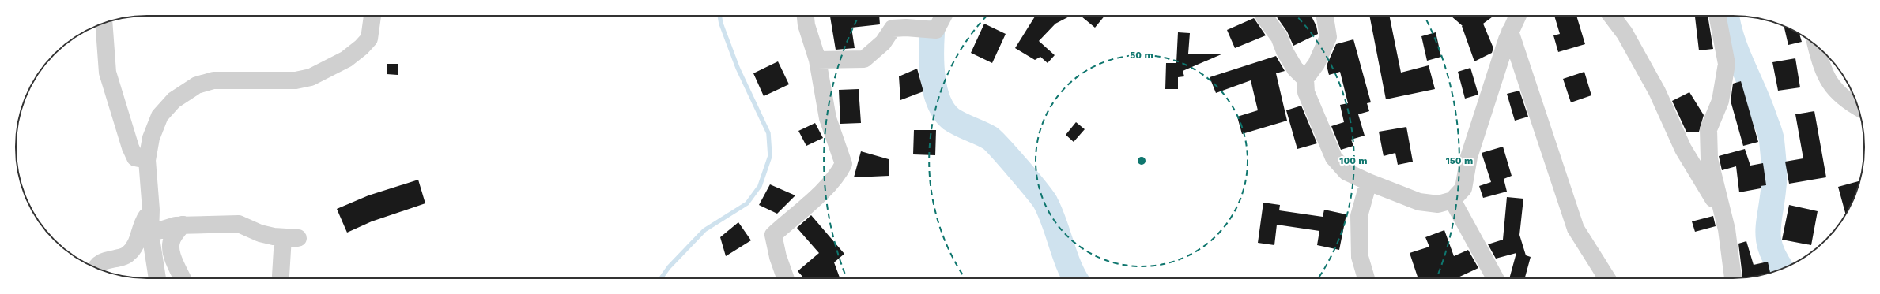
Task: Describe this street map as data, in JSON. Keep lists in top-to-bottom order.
{
  "rings": ["50 m", "100 m", "150 m"]
}
